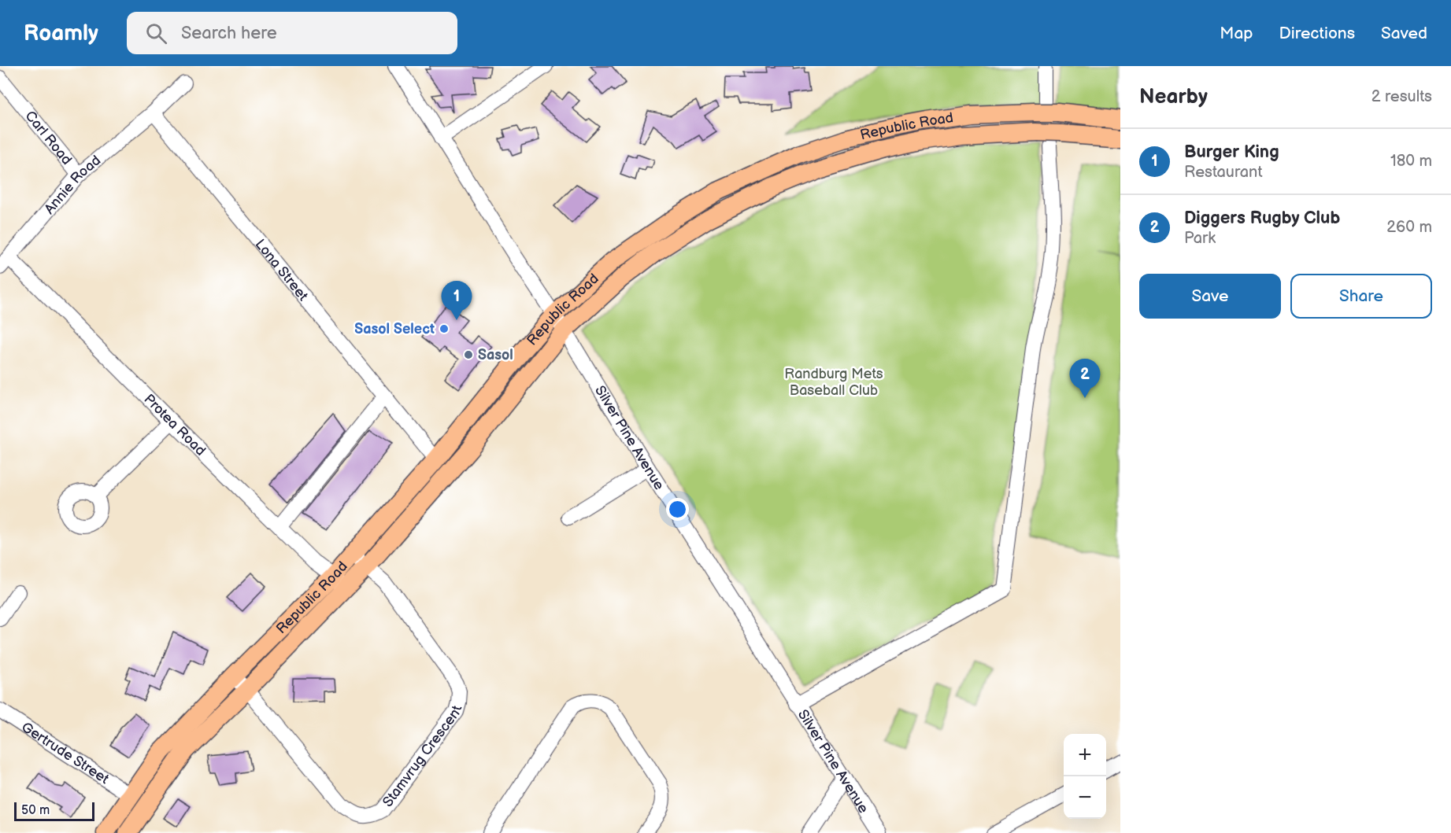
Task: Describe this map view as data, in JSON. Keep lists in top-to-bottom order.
{
  "streets": {
    "main road": ["Republic Road"],
    "street": [
      "Carl Road",
      "Annie Road",
      "Lona Street",
      "Protea Road",
      "Silver Pine Avenue",
      "Gertrude Street",
      "Stamvrug Crescent"
    ]
  },
  "crossings": [
    ["Republic Road", "Lona Street"],
    ["Republic Road", "Protea Road"],
    ["Republic Road", "Silver Pine Avenue"],
    ["Republic Road", "Gertrude Street"],
    ["Republic Road", "Stamvrug Crescent"],
    ["Carl Road", "Annie Road"],
    ["Annie Road", "Lona Street"],
    ["Annie Road", "Protea Road"]
  ],
  "parks": ["Randburg Mets Baseball Club"],
  "places": ["Sasol Select", "Sasol"],
  "scale_bar": "50 m",
  "page": {
    "header": "Roamly",
    "search": "Search here",
    "nav": ["Map", "Directions", "Saved"],
    "heading": ["Nearby", "2 results"],
    "list": [
      {
        "mark": "1",
        "name": "Burger King",
        "note": "Restaurant",
        "value": "180 m"
      },
      {
        "mark": "2",
        "name": "Diggers Rugby Club",
        "note": "Park",
        "value": "260 m"
      }
    ],
    "buttons": ["Save", "Share"],
    "pins": ["1", "2"],
    "map_buttons": ["+", "−"],
    "scale": "50 m"
  }
}
